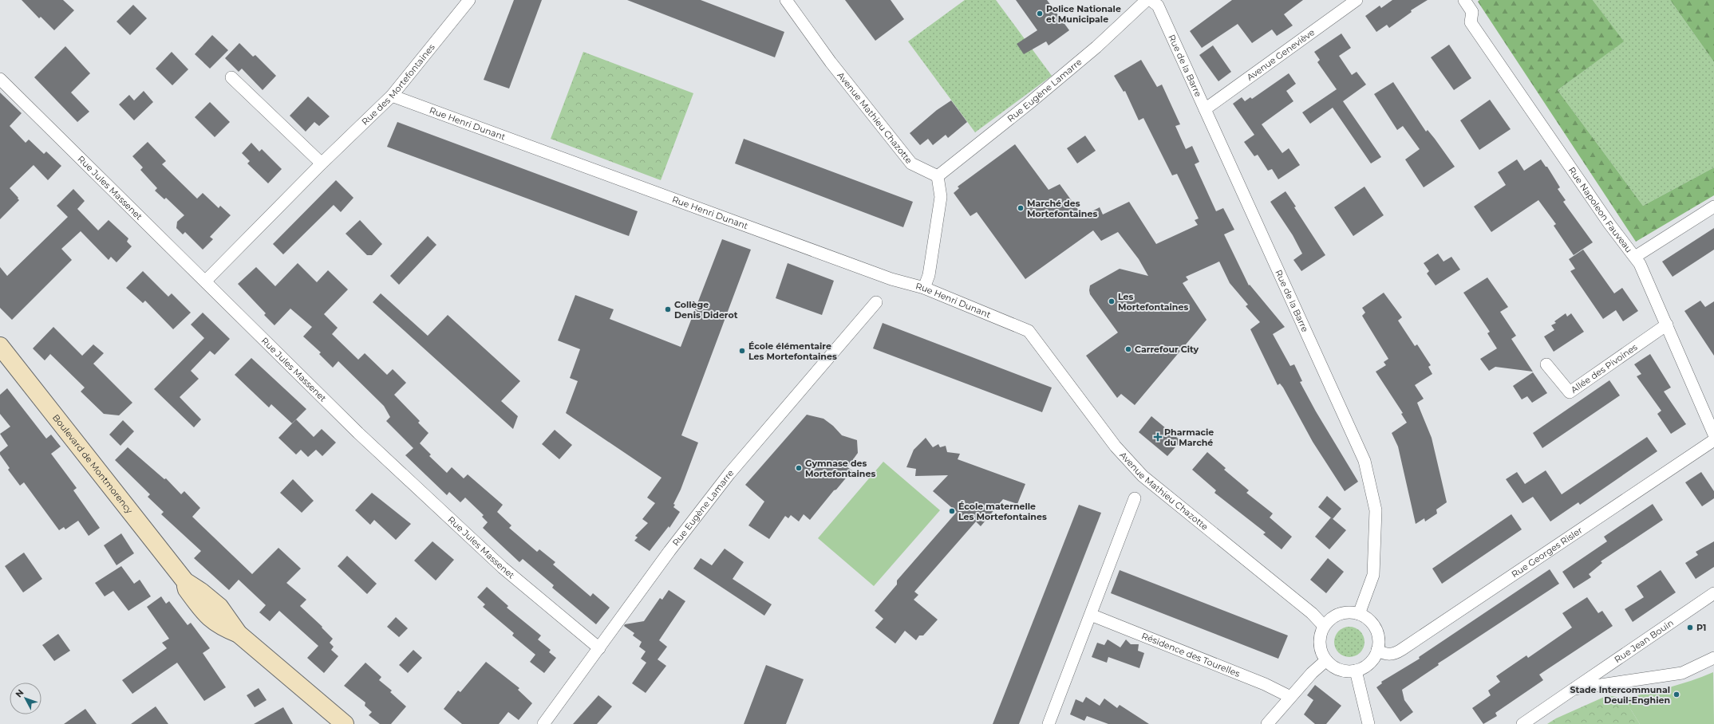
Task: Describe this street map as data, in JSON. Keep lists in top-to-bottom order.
{
  "streets": {
    "street": [
      "Avenue Geneviève",
      "Rue de la Barre",
      "Rue des Mortefontaines",
      "Rue Eugène Lamarre",
      "Avenue Mathieu Chazotte",
      "Rue Henri Dunant",
      "Rue Jules Massenet",
      "Rue Napoleon Fauveau",
      "Allée des Pivoines",
      "Boulevard de Montmorency",
      "Rue Georges Risler",
      "Rue Jean Bouin",
      "Résidence des Tourelles"
    ]
  },
  "crossings": [
    ["Avenue Geneviève", "Rue de la Barre"],
    ["Rue de la Barre", "Avenue Mathieu Chazotte"],
    ["Rue de la Barre", "Rue Georges Risler"],
    ["Rue des Mortefontaines", "Rue Henri Dunant"],
    ["Rue des Mortefontaines", "Rue Jules Massenet"],
    ["Rue Eugène Lamarre", "Avenue Mathieu Chazotte"],
    ["Rue Eugène Lamarre", "Rue Jules Massenet"],
    ["Avenue Mathieu Chazotte", "Rue Henri Dunant"],
    ["Avenue Mathieu Chazotte", "Rue Georges Risler"],
    ["Rue Napoleon Fauveau", "Allée des Pivoines"]
  ],
  "places": {
    "other": [
      "Police Nationale et Municipale",
      "Marché des Mortefontaines",
      "Les Mortefontaines",
      "Collège Denis Diderot",
      "Carrefour City",
      "École élémentaire Les Mortefontaines",
      "Gymnase des Mortefontaines",
      "École maternelle Les Mortefontaines",
      "P1",
      "Stade Intercommunal Deuil-Enghien"
    ],
    "health": ["Pharmacie du Marché"]
  },
  "north": "top left"
}
